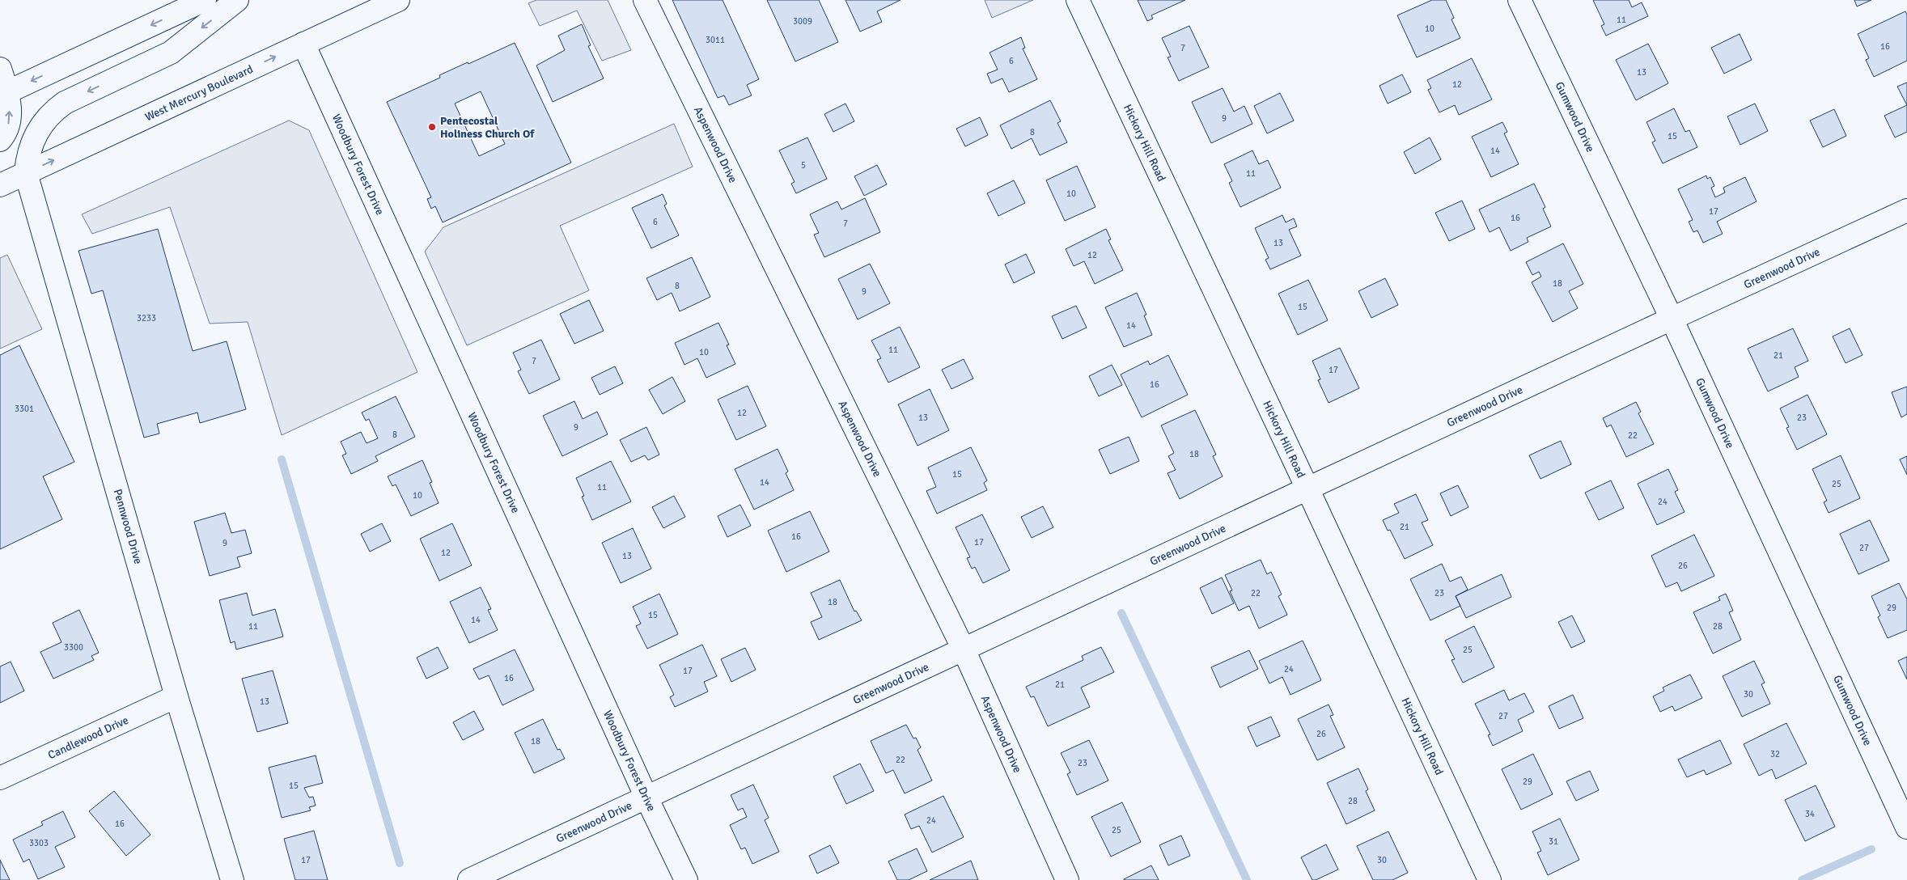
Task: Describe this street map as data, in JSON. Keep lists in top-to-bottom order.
{
  "streets": {
    "main road": [
      "West Mercury Boulevard",
      "Gumwood Drive",
      "Hickory Hill Road",
      "Aspenwood Drive",
      "Woodbury Forest Drive",
      "Greenwood Drive",
      "Pennwood Drive",
      "Candlewood Drive"
    ]
  },
  "crossings": [
    ["West Mercury Boulevard", "Woodbury Forest Drive"],
    ["West Mercury Boulevard", "Pennwood Drive"],
    ["Gumwood Drive", "Greenwood Drive"],
    ["Hickory Hill Road", "Greenwood Drive"],
    ["Aspenwood Drive", "Greenwood Drive"],
    ["Woodbury Forest Drive", "Greenwood Drive"],
    ["Pennwood Drive", "Candlewood Drive"]
  ],
  "places": ["Pentecostal Holiness Church Of"],
  "house_numbers": [
    "11",
    "3009",
    "10",
    "3011",
    "16",
    "7",
    "6",
    "13",
    "12",
    "9",
    "8",
    "15",
    "14",
    "5",
    "11",
    "10",
    "17",
    "16",
    "6",
    "7",
    "13",
    "12",
    "18",
    "8",
    "9",
    "15",
    "3233",
    "14",
    "11",
    "10",
    "21",
    "7",
    "17",
    "16",
    "3301",
    "12",
    "13",
    "23",
    "9",
    "8",
    "22",
    "18",
    "15",
    "14",
    "25",
    "11",
    "10",
    "24",
    "21",
    "16",
    "17",
    "9",
    "27",
    "12",
    "13",
    "26",
    "22",
    "23",
    "18",
    "29",
    "15",
    "14",
    "11",
    "28",
    "3300",
    "25",
    "24",
    "17",
    "16",
    "21",
    "30",
    "13",
    "27",
    "26",
    "18",
    "32",
    "22",
    "23",
    "29",
    "15",
    "28",
    "34",
    "24",
    "16",
    "25",
    "31",
    "3303",
    "17",
    "30"
  ]
}
